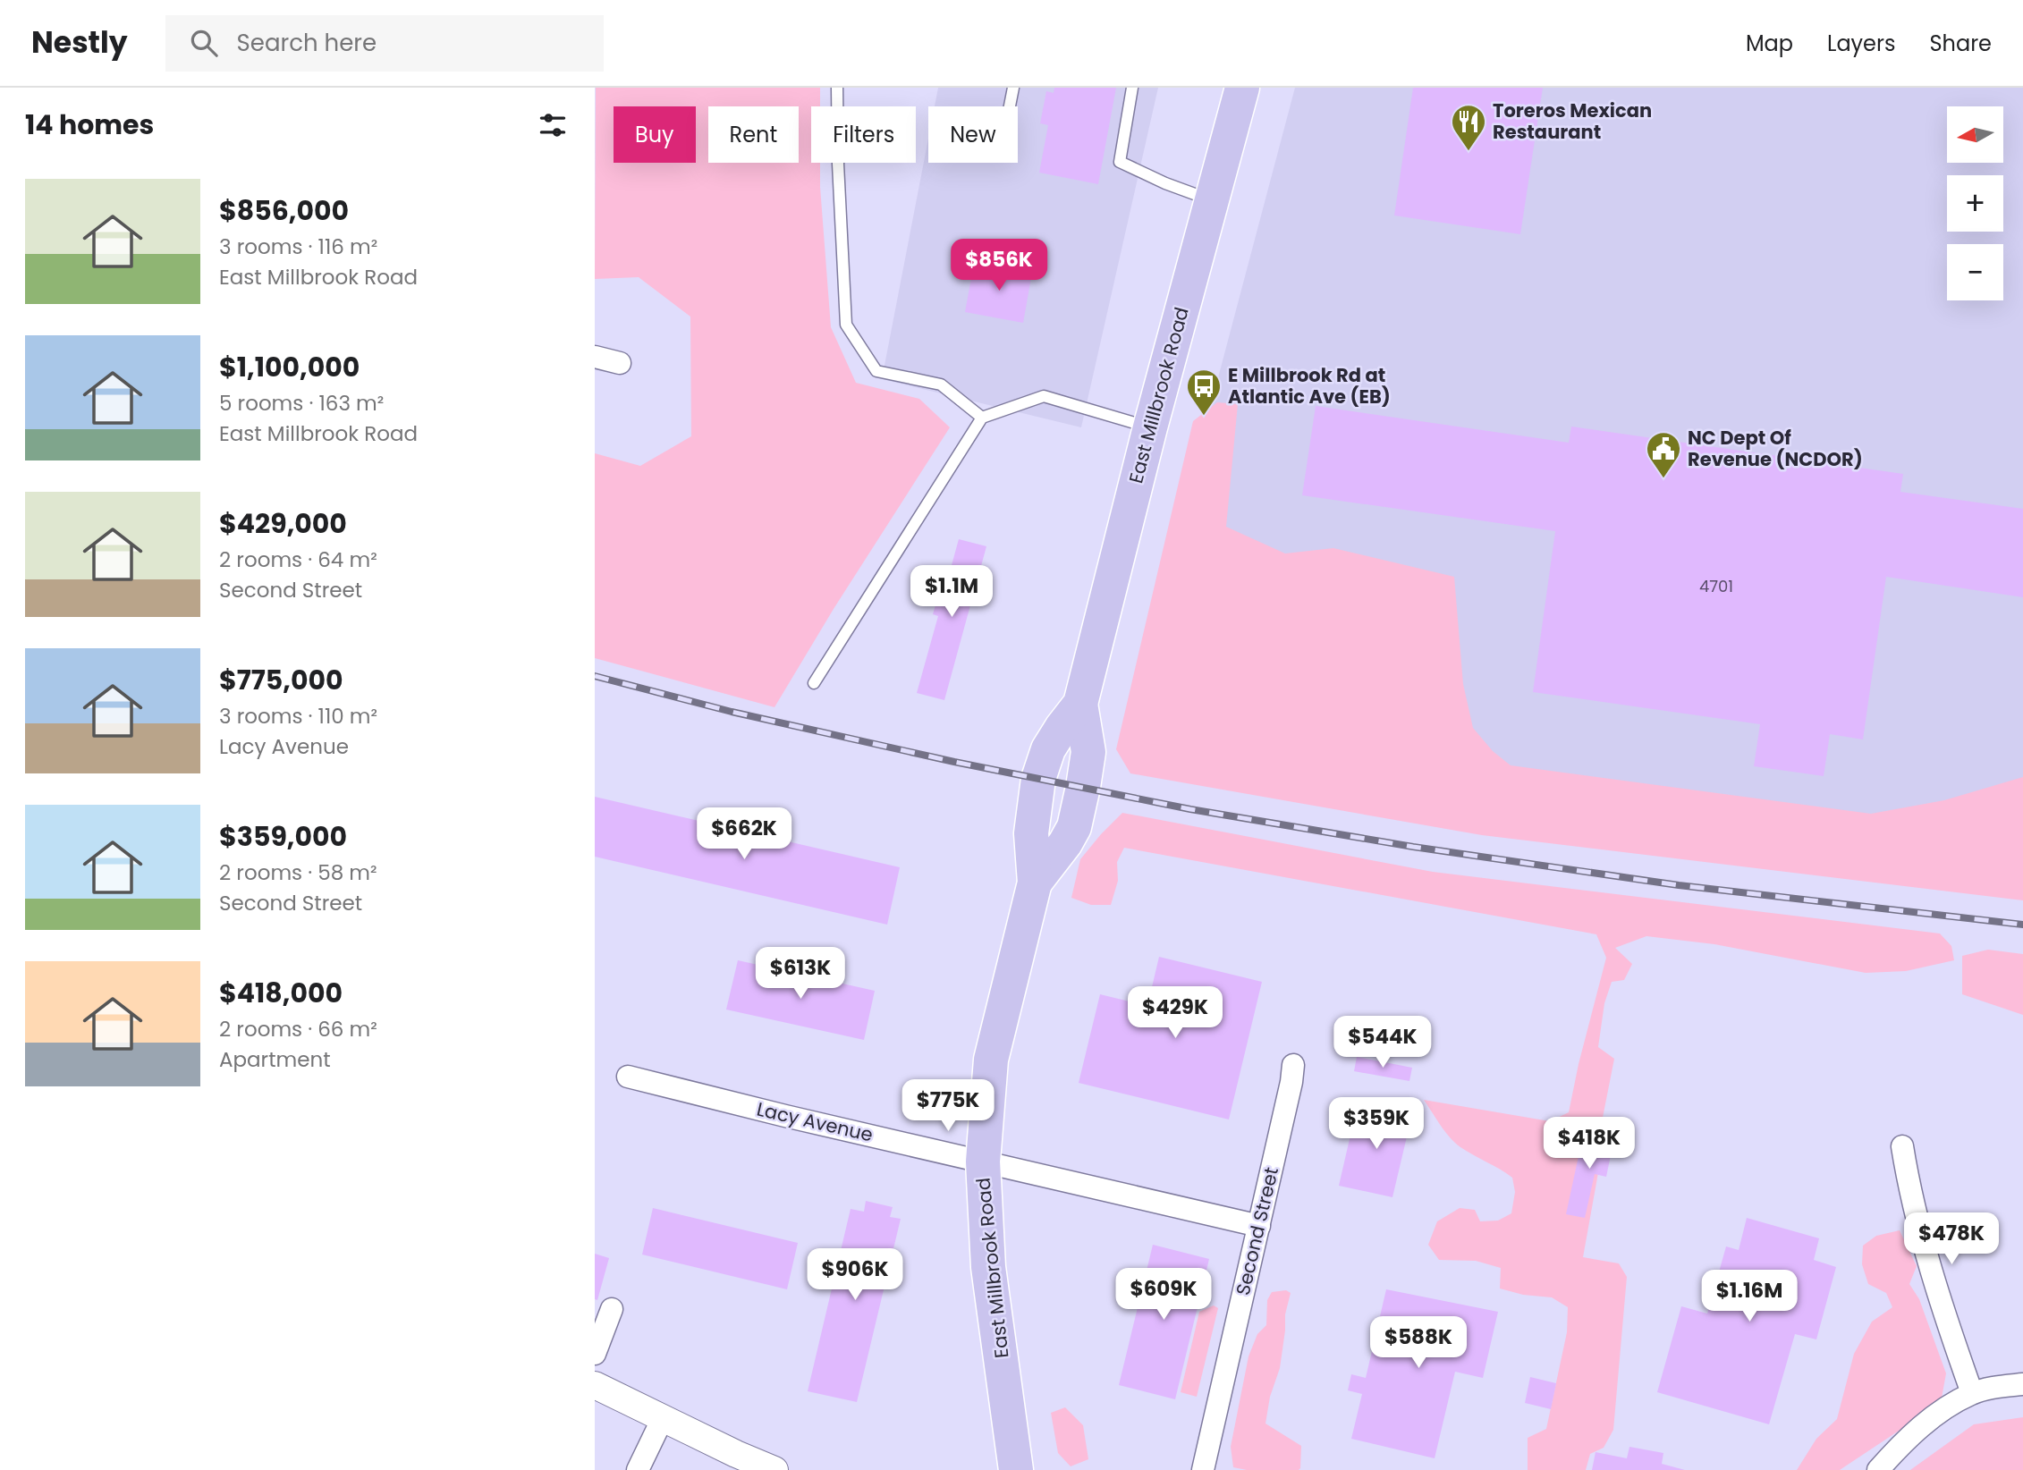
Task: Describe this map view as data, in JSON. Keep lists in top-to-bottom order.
{
  "streets": {
    "main road": ["East Millbrook Road"],
    "street": ["Lacy Avenue", "Second Street"]
  },
  "crossings": [
    ["East Millbrook Road", "Lacy Avenue"],
    ["Lacy Avenue", "Second Street"]
  ],
  "places": {
    "restaurant": ["Toreros Mexican Restaurant"],
    "bus stop": ["E Millbrook Rd at Atlantic Ave (EB)"],
    "public building": ["NC Dept Of Revenue (NCDOR)"]
  },
  "house_numbers": ["4701"],
  "north": "left",
  "page": {
    "header": "Nestly",
    "search": "Search here",
    "nav": ["Map", "Layers", "Share"],
    "heading": "14 homes",
    "map_buttons": ["+", "−"],
    "chip": [
      "Buy",
      "Rent",
      "Filters",
      "New"
    ],
    "list": [
      {
        "name": "$856,000",
        "note": "3 rooms · 116 m² · East Millbrook Road"
      },
      {
        "name": "$1,100,000",
        "note": "5 rooms · 163 m² · East Millbrook Road"
      },
      {
        "name": "$429,000",
        "note": "2 rooms · 64 m² · Second Street"
      },
      {
        "name": "$775,000",
        "note": "3 rooms · 110 m² · Lacy Avenue"
      },
      {
        "name": "$359,000",
        "note": "2 rooms · 58 m² · Second Street"
      },
      {
        "name": "$418,000",
        "note": "2 rooms · 66 m² · Apartment"
      }
    ],
    "price": [
      "$856K",
      "$1.1M",
      "$662K",
      "$613K",
      "$429K",
      "$544K",
      "$775K",
      "$359K",
      "$418K",
      "$478K",
      "$906K",
      "$609K",
      "$1.16M",
      "$588K"
    ]
  }
}
